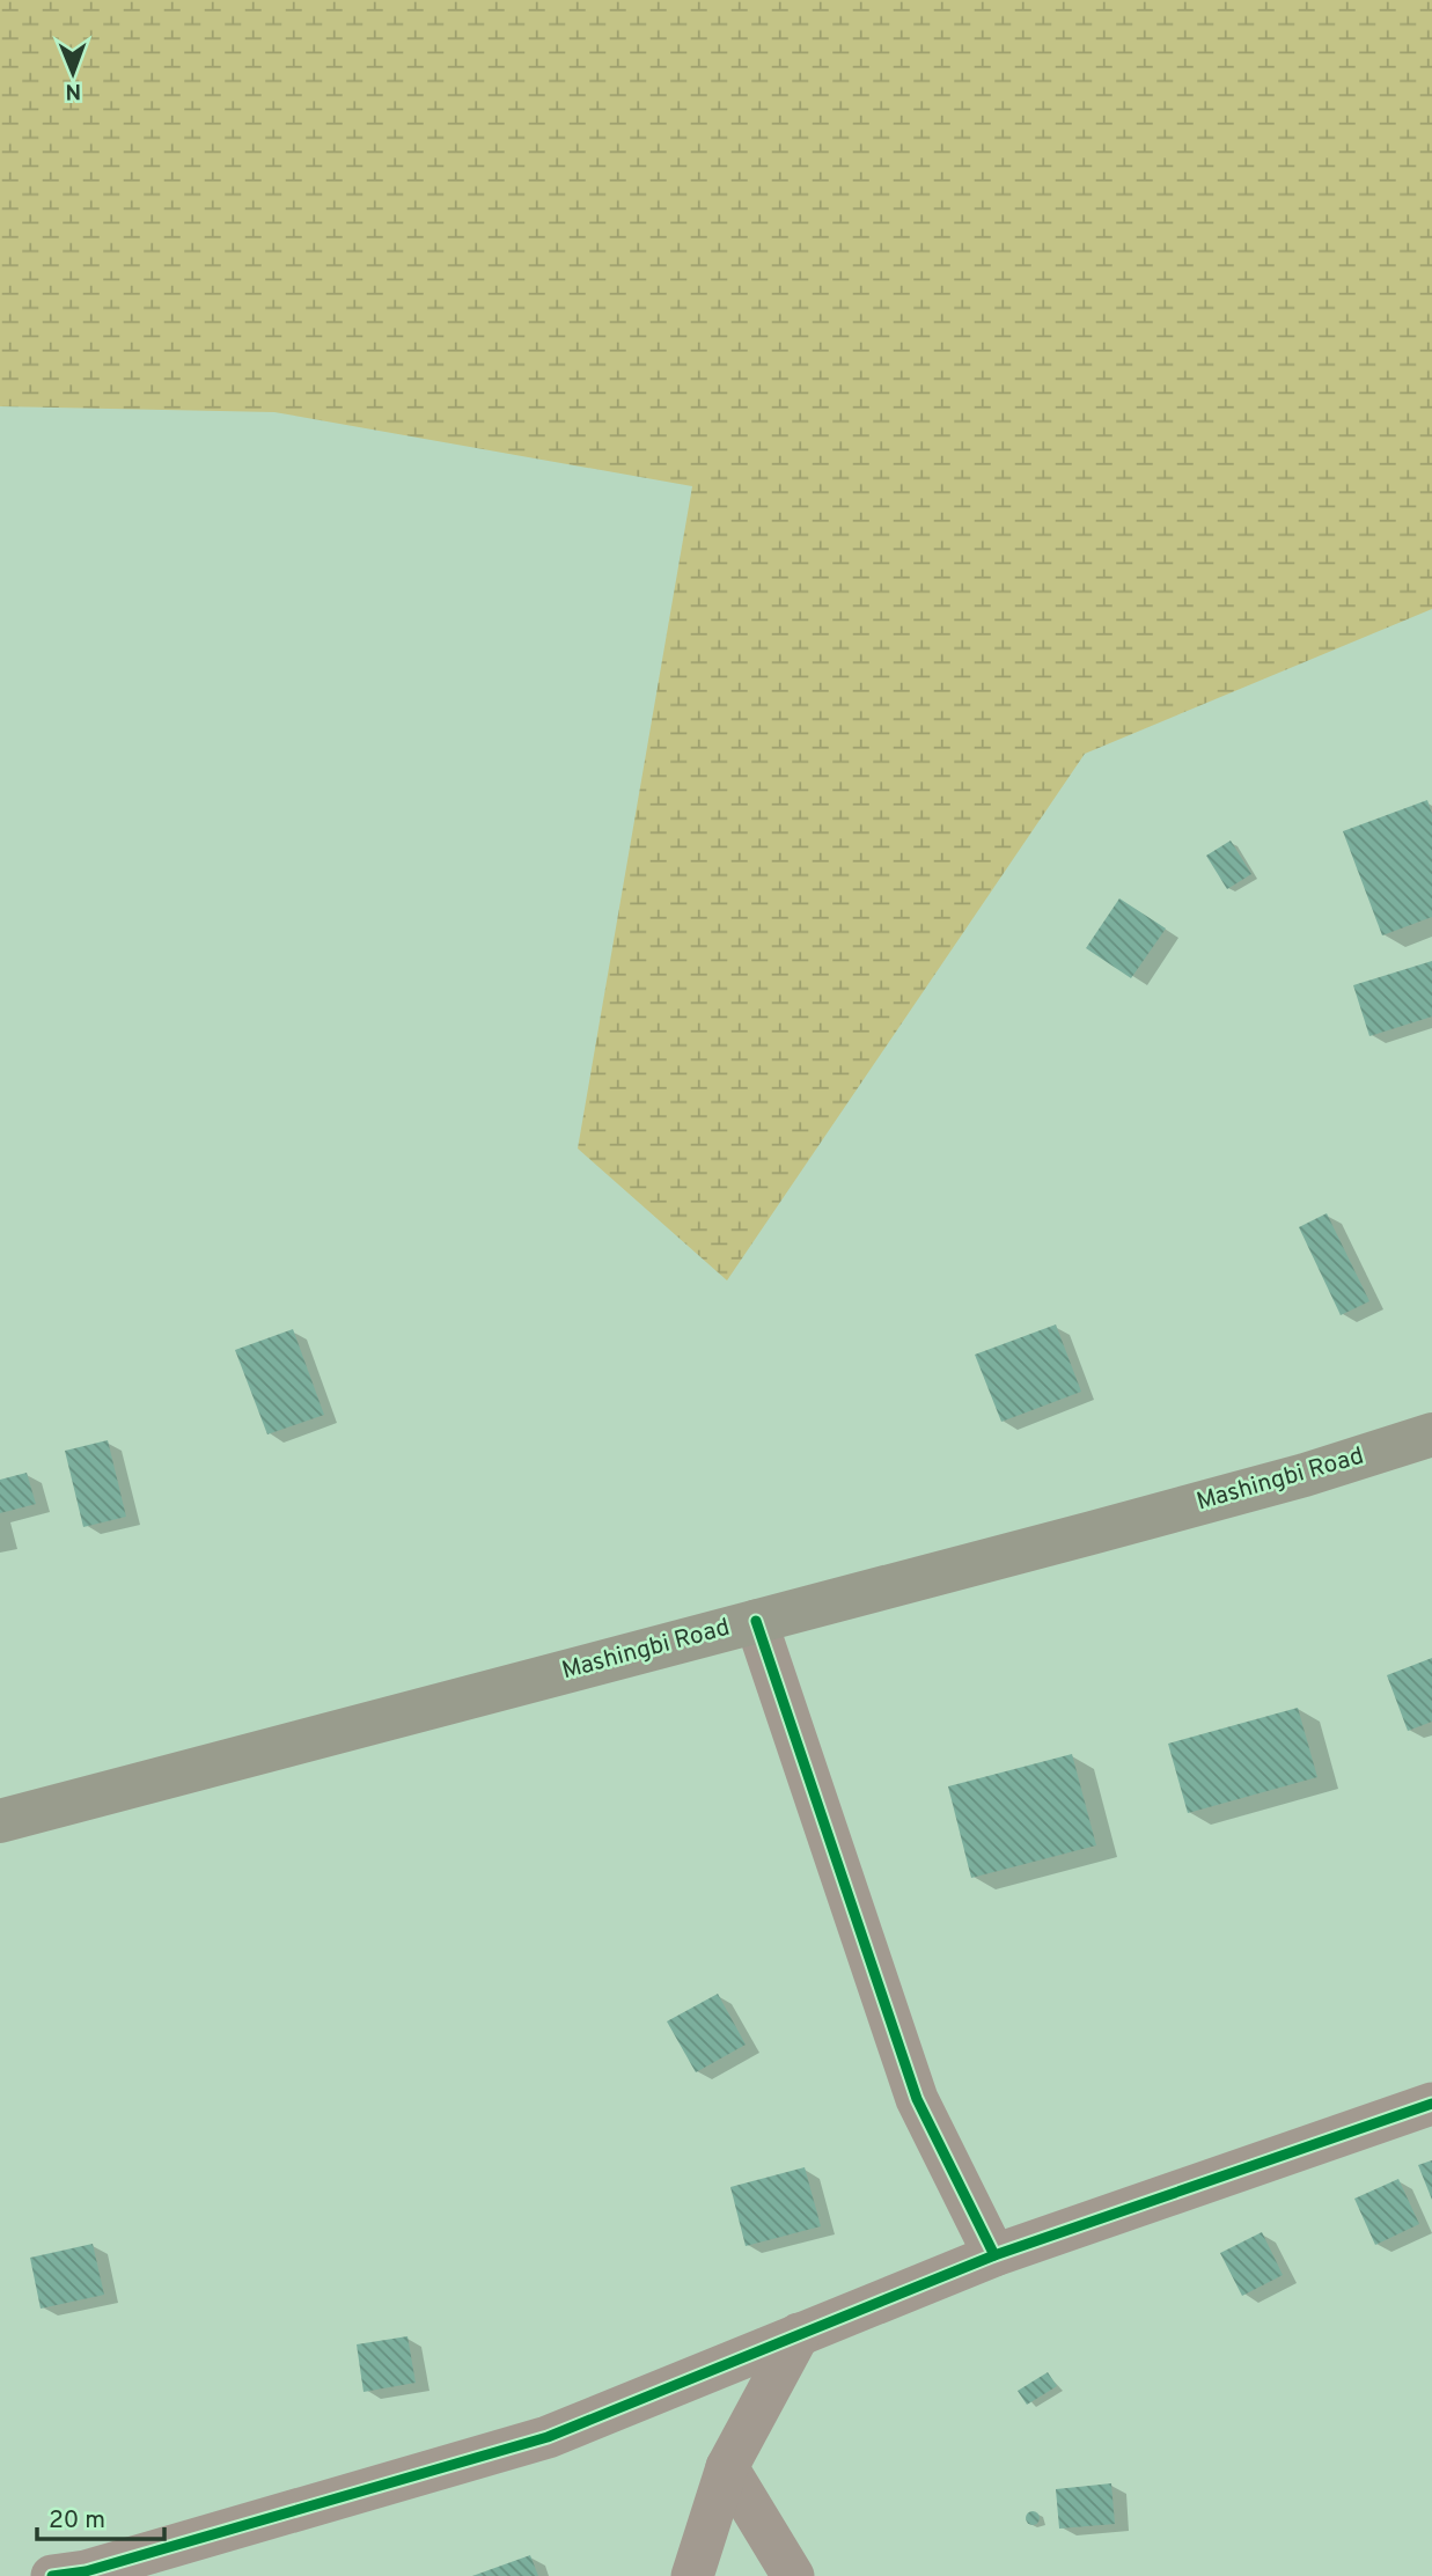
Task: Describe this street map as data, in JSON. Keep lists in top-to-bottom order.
{
  "streets": {
    "main road": ["Mashingbi Road"]
  },
  "scale_bar": "20 m",
  "north": "bottom"
}
